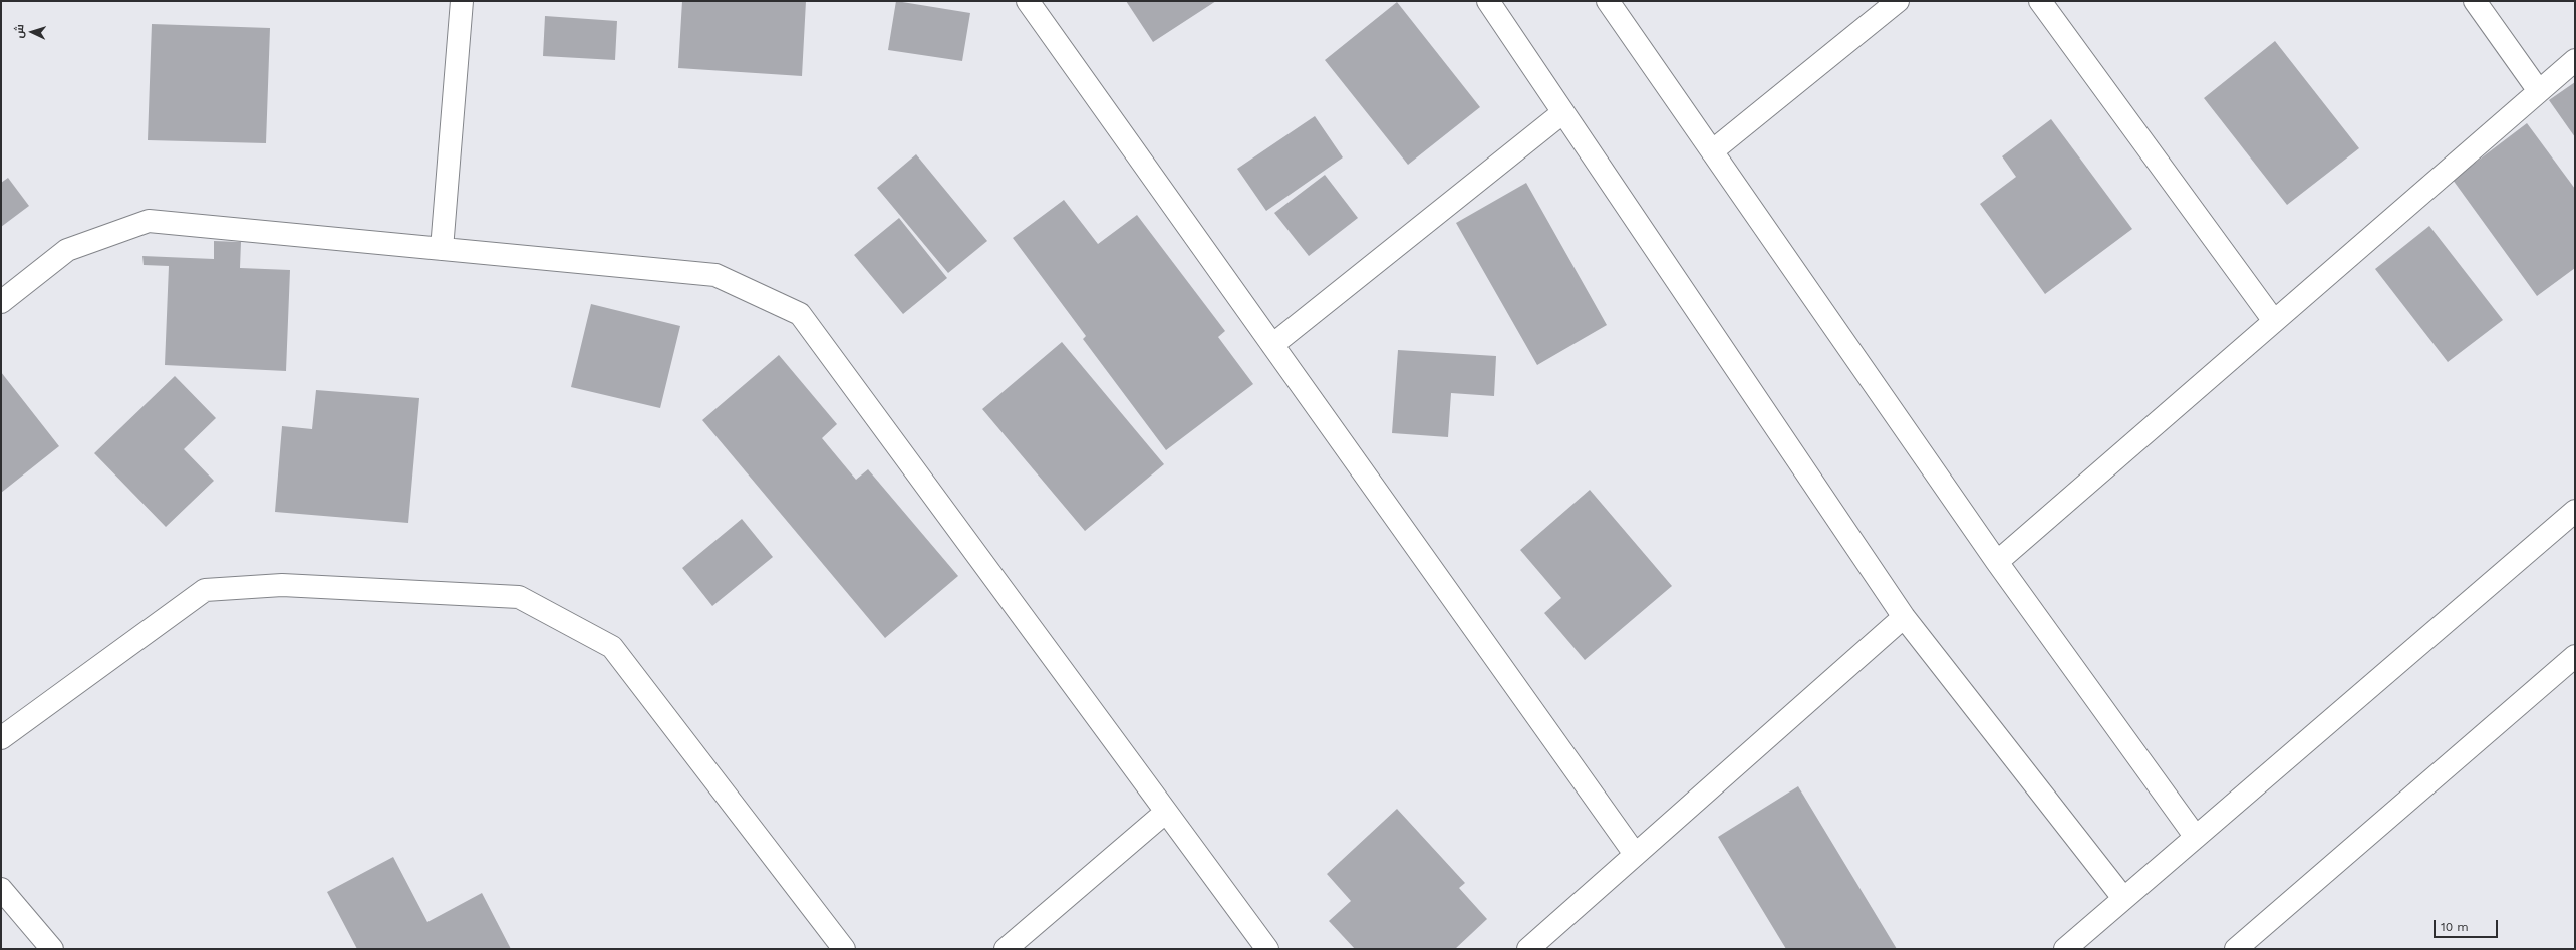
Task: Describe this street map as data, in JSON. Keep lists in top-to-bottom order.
{
  "scale_bar": "10 m",
  "north": "left"
}
